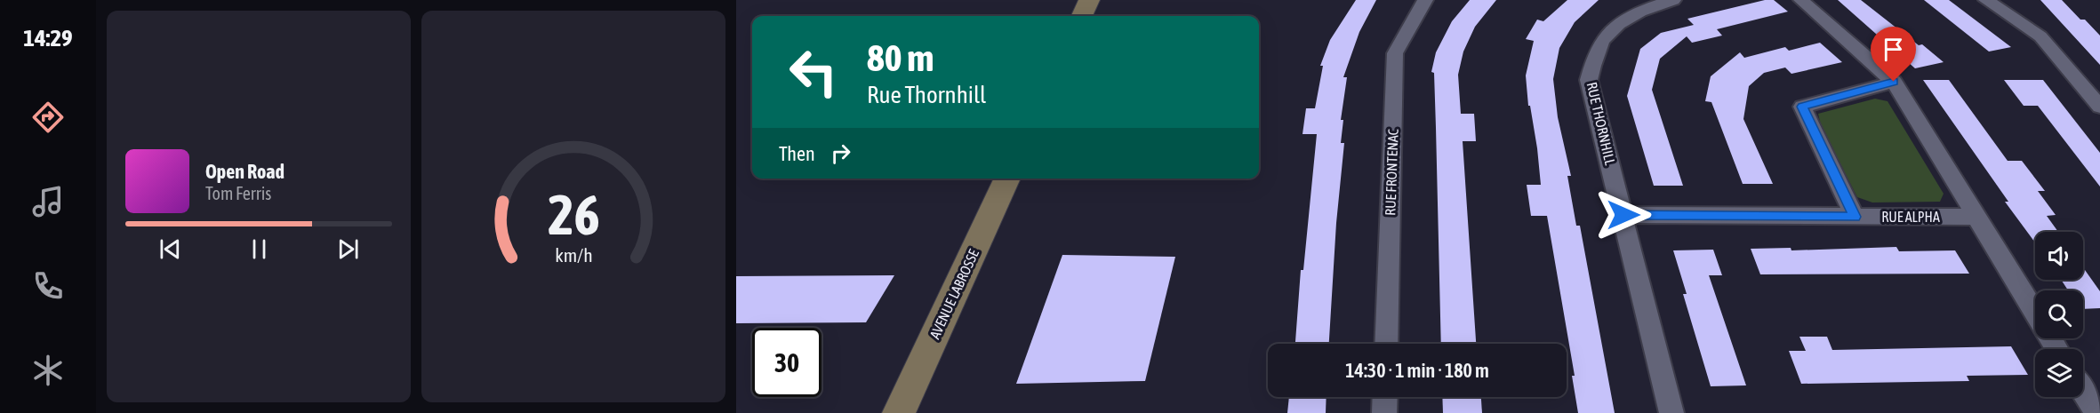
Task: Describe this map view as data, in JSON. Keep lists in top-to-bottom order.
{
  "streets": {
    "street": [
      "RUE THORNHILL",
      "RUE FRONTENAC",
      "RUE ALPHA",
      "AVENUE LABROSSE"
    ]
  },
  "crossings": [
    ["RUE THORNHILL", "RUE ALPHA"]
  ],
  "page": {
    "tabs": "14:29",
    "turn": ["80 m", "Rue Thornhill"],
    "then": "Then",
    "song": ["Open Road", "Tom Ferris"],
    "limit": "30",
    "trip": "14:30 · 1 min · 180 m",
    "gauge": ["26", "km/h"]
  }
}
